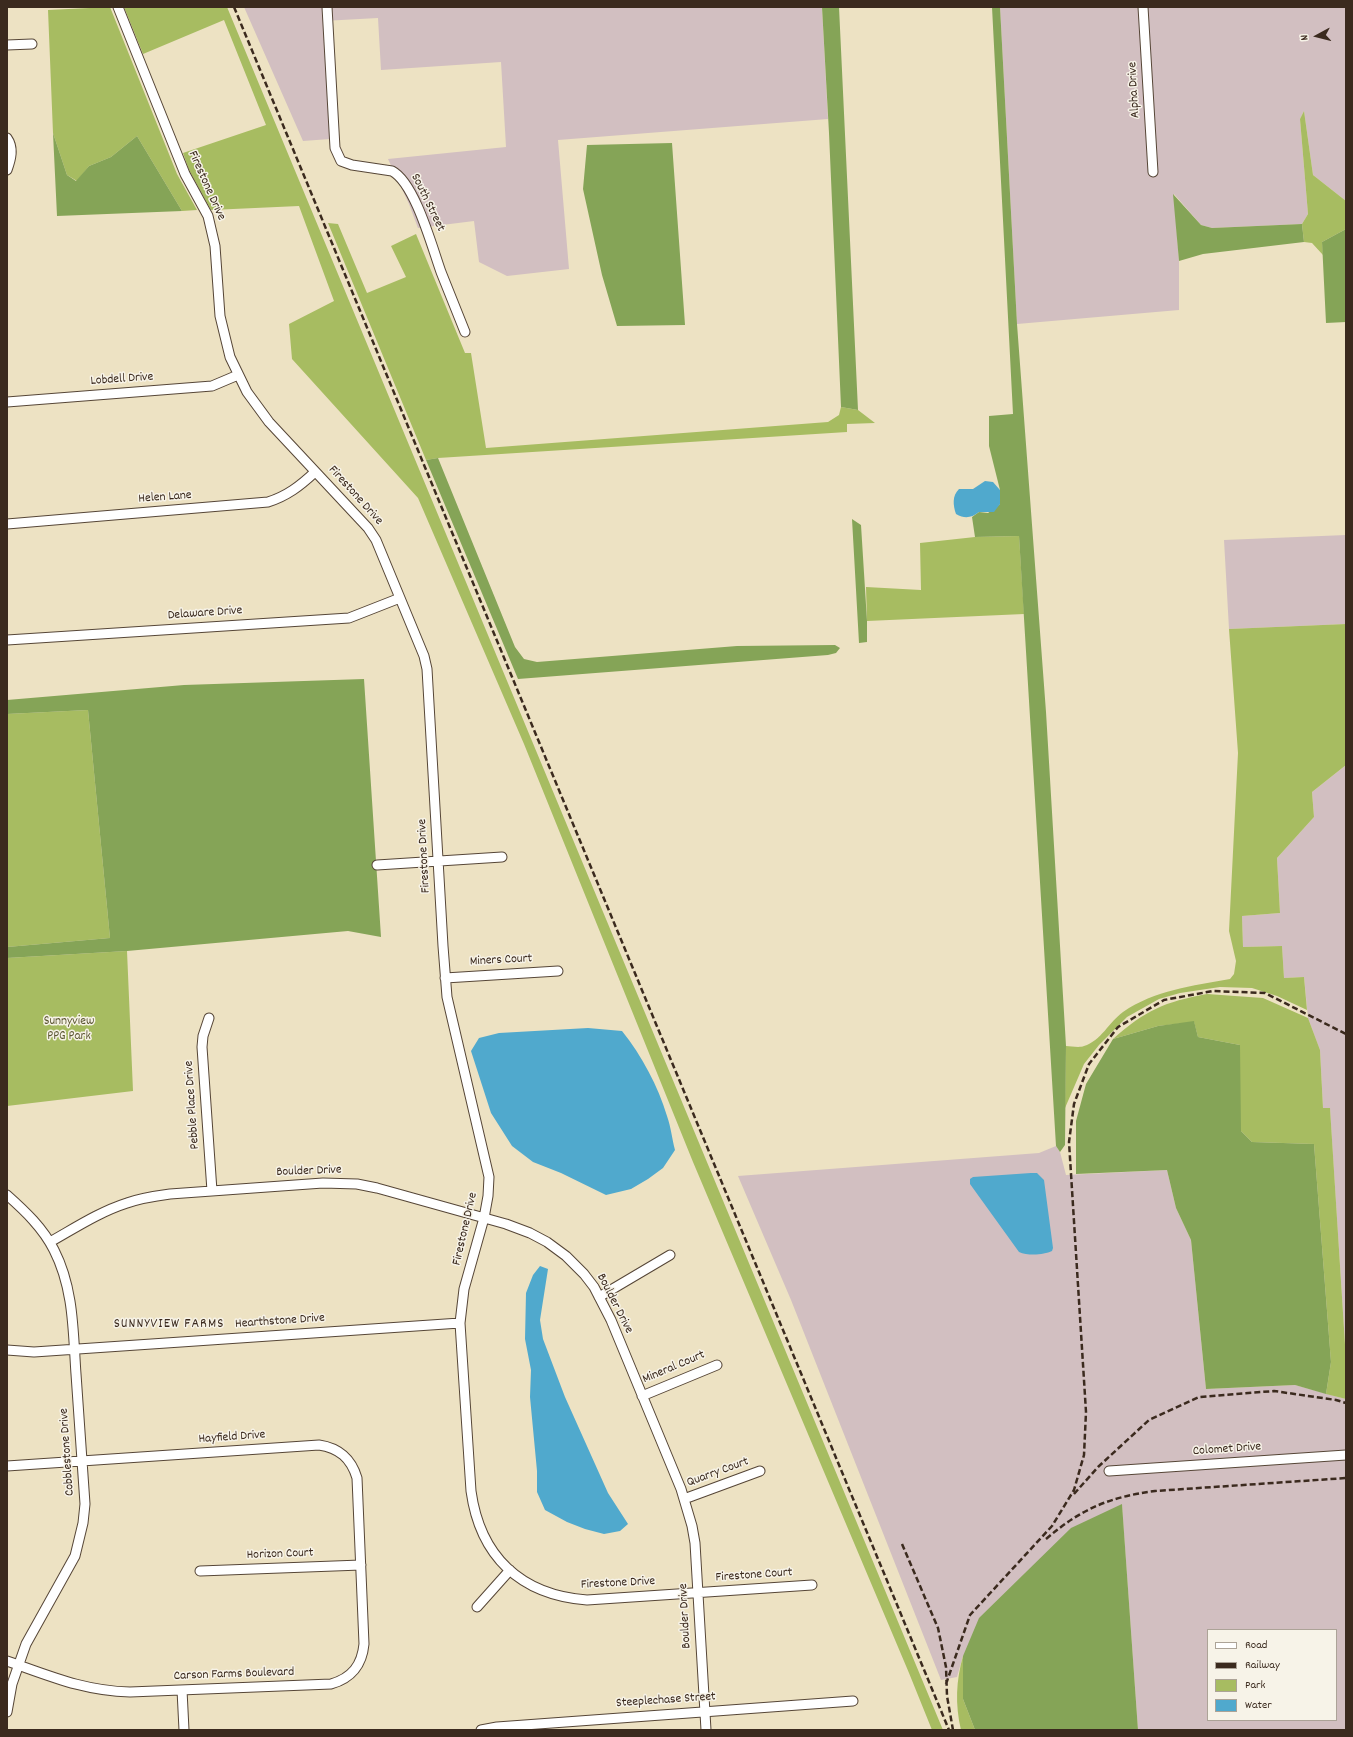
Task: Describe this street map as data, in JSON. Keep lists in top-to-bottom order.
{
  "streets": {
    "street": [
      "Alpha Drive",
      "Firestone Drive",
      "South Street",
      "Lobdell Drive",
      "Helen Lane",
      "Delaware Drive",
      "Miners Court",
      "Pebble Place Drive",
      "Boulder Drive",
      "Hearthstone Drive",
      "Mineral Court",
      "Hayfield Drive",
      "Colomet Drive",
      "Cobblestone Drive",
      "Quarry Court",
      "Horizon Court",
      "Firestone Court",
      "Carson Farms Boulevard",
      "Steeplechase Street"
    ]
  },
  "crossings": [
    ["Firestone Drive", "Lobdell Drive"],
    ["Firestone Drive", "Helen Lane"],
    ["Firestone Drive", "Delaware Drive"],
    ["Firestone Drive", "Miners Court"],
    ["Firestone Drive", "Boulder Drive"],
    ["Firestone Drive", "Hearthstone Drive"],
    ["Firestone Drive", "Firestone Court"],
    ["Pebble Place Drive", "Boulder Drive"],
    ["Boulder Drive", "Mineral Court"],
    ["Boulder Drive", "Cobblestone Drive"],
    ["Boulder Drive", "Quarry Court"],
    ["Boulder Drive", "Firestone Court"],
    ["Boulder Drive", "Steeplechase Street"],
    ["Hearthstone Drive", "Cobblestone Drive"],
    ["Hayfield Drive", "Cobblestone Drive"],
    ["Hayfield Drive", "Horizon Court"],
    ["Hayfield Drive", "Carson Farms Boulevard"],
    ["Cobblestone Drive", "Carson Farms Boulevard"],
    ["Horizon Court", "Carson Farms Boulevard"]
  ],
  "districts": ["SUNNYVIEW FARMS"],
  "parks": ["Sunnyview PPG Park"],
  "legend": [
    "Road",
    "Railway",
    "Park",
    "Water"
  ],
  "north": "left"
}
